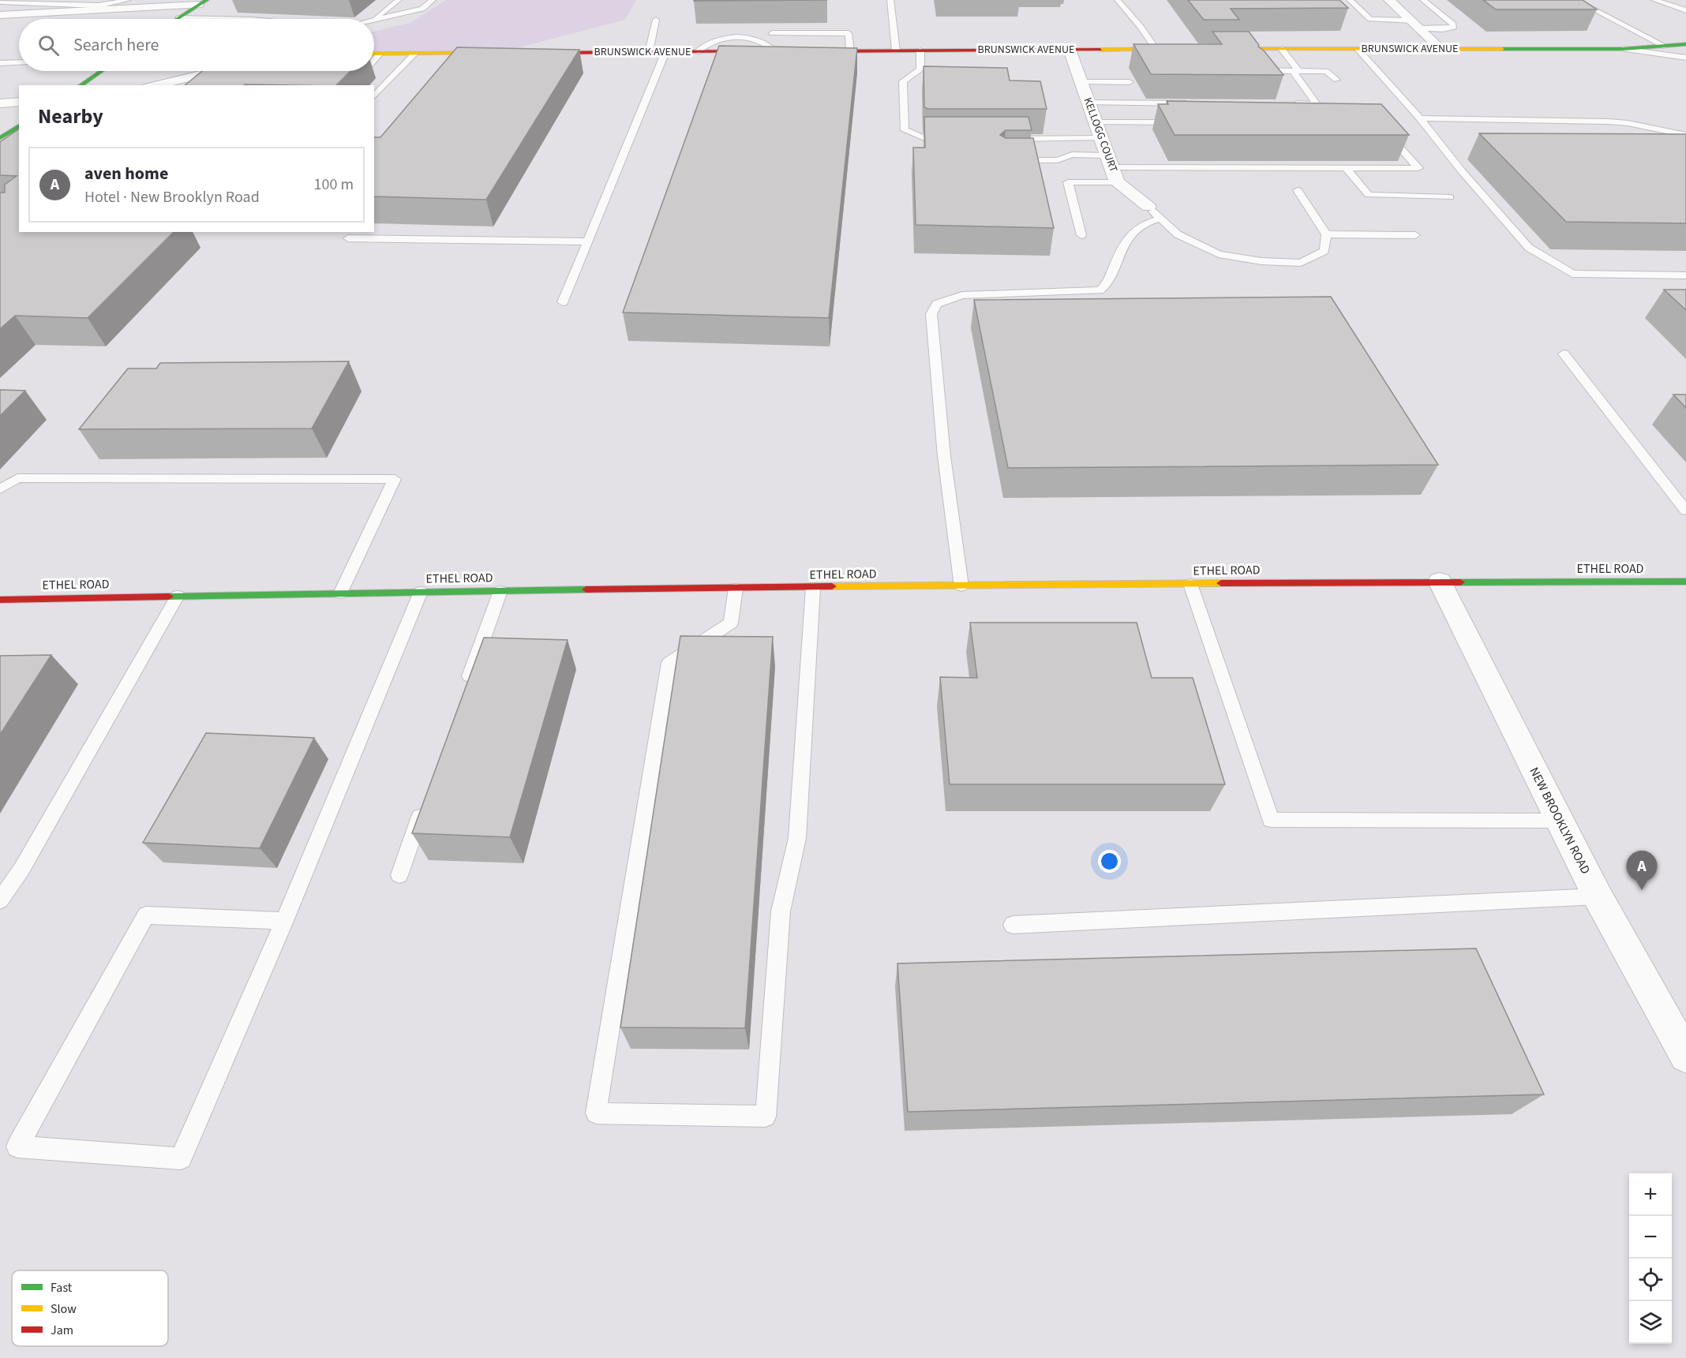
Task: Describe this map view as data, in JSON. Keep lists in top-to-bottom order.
{
  "streets": {
    "street": [
      "BRUNSWICK AVENUE",
      "KELLOGG COURT",
      "ETHEL ROAD",
      "NEW BROOKLYN ROAD"
    ]
  },
  "crossings": [
    ["BRUNSWICK AVENUE", "KELLOGG COURT"],
    ["ETHEL ROAD", "NEW BROOKLYN ROAD"]
  ],
  "legend": ["Fast", "Slow", "Jam"],
  "page": {
    "search": "Search here",
    "heading": "Nearby",
    "list": [
      {
        "mark": "A",
        "name": "aven home",
        "note": "Hotel · New Brooklyn Road",
        "value": "100 m"
      }
    ],
    "pins": "A",
    "map_buttons": ["+", "−"]
  }
}
